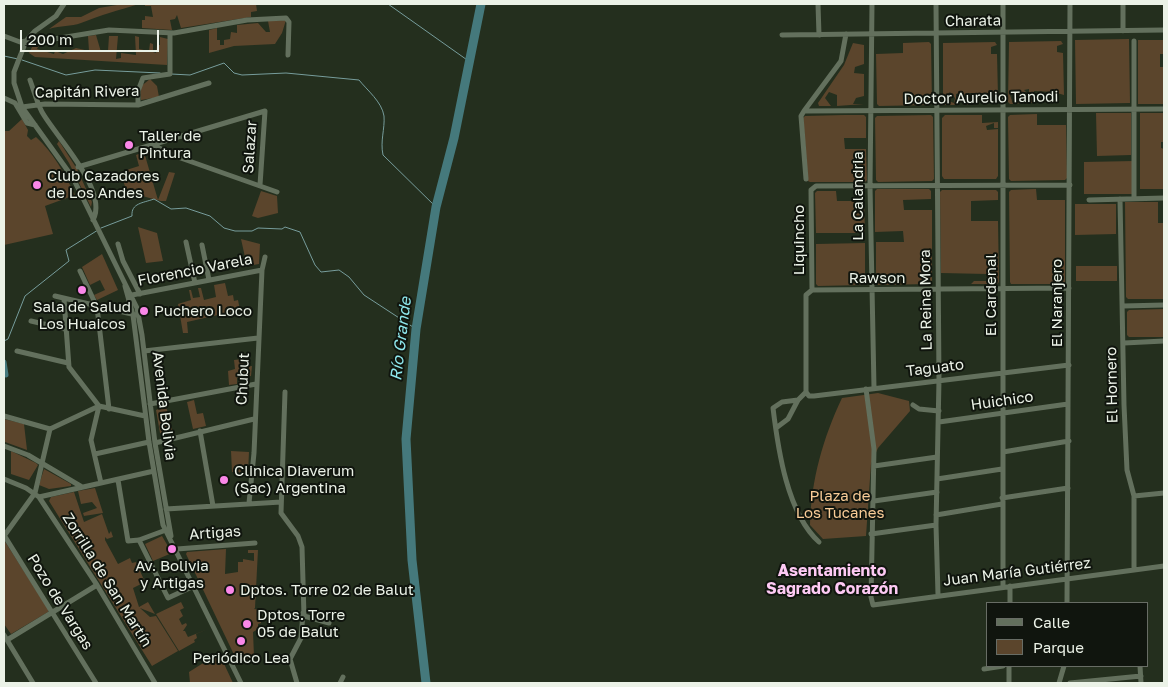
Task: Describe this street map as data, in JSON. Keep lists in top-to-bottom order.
{
  "streets": {
    "street": [
      "Charata",
      "Capitán Rivera",
      "Doctor Aurelio Tanodi",
      "Salazar",
      "La Calandria",
      "Liquincho",
      "Florencio Varela",
      "Rawson",
      "El Cardenal",
      "La Reina Mora",
      "El Naranjero",
      "Taguato",
      "Chubut",
      "El Hornero",
      "Huichico",
      "Avenida Bolivia",
      "Artigas",
      "Juan María Gutiérrez",
      "Zorrilla de San Martín",
      "Pozo de Vargas"
    ]
  },
  "crossings": [
    ["Charata", "La Calandria"],
    ["Charata", "El Cardenal"],
    ["Charata", "La Reina Mora"],
    ["Charata", "El Naranjero"],
    ["Capitán Rivera", "Avenida Bolivia"],
    ["Doctor Aurelio Tanodi", "La Calandria"],
    ["Doctor Aurelio Tanodi", "El Cardenal"],
    ["Doctor Aurelio Tanodi", "La Reina Mora"],
    ["Doctor Aurelio Tanodi", "El Naranjero"],
    ["La Calandria", "Liquincho"],
    ["La Calandria", "Rawson"],
    ["La Calandria", "Taguato"],
    ["Liquincho", "Rawson"],
    ["Liquincho", "Taguato"],
    ["Florencio Varela", "Chubut"],
    ["Florencio Varela", "Avenida Bolivia"],
    ["Rawson", "El Cardenal"],
    ["Rawson", "La Reina Mora"],
    ["Rawson", "El Naranjero"],
    ["El Cardenal", "Taguato"],
    ["El Cardenal", "Huichico"],
    ["El Cardenal", "Juan María Gutiérrez"],
    ["La Reina Mora", "Taguato"],
    ["La Reina Mora", "Huichico"],
    ["La Reina Mora", "Juan María Gutiérrez"],
    ["El Naranjero", "Taguato"],
    ["El Naranjero", "Huichico"],
    ["El Naranjero", "Juan María Gutiérrez"],
    ["El Hornero", "Juan María Gutiérrez"],
    ["Avenida Bolivia", "Artigas"]
  ],
  "districts": ["Asentamiento Sagrado Corazón"],
  "water": ["Río Grande"],
  "parks": ["Plaza de Los Tucanes"],
  "places": [
    "Taller de Pintura",
    "Club Cazadores de Los Andes",
    "Sala de Salud Los Huaicos",
    "Puchero Loco",
    "Clinica Diaverum (Sac) Argentina",
    "Av. Bolivia y Artigas",
    "Dptos. Torre 02 de Balut",
    "Dptos. Torre 05 de Balut",
    "Periódico Lea"
  ],
  "legend": ["Calle", "Parque"],
  "scale_bar": "200 m"
}
